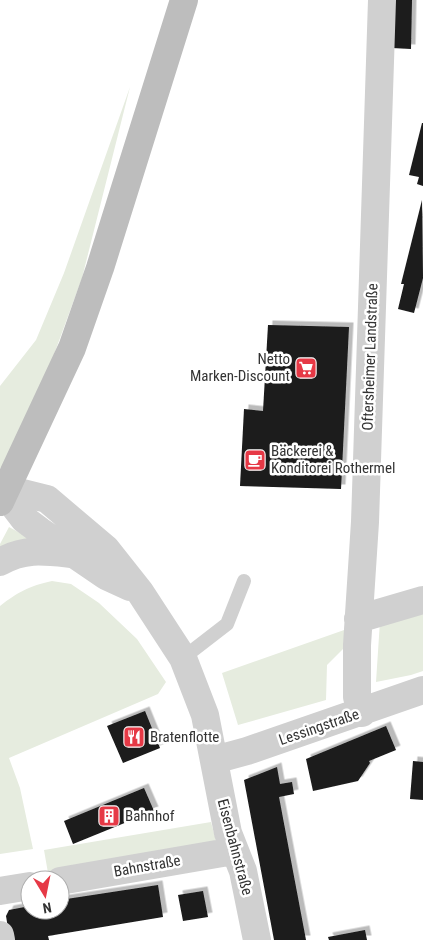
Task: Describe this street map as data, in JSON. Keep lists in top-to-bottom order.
{
  "streets": {
    "street": [
      "Oftersheimer Landstraße",
      "Lessingstraße",
      "Eisenbahnstraße",
      "Bahnstraße"
    ]
  },
  "crossings": [
    ["Oftersheimer Landstraße", "Lessingstraße"],
    ["Lessingstraße", "Eisenbahnstraße"],
    ["Eisenbahnstraße", "Bahnstraße"]
  ],
  "places": {
    "supermarket": ["Netto Marken-Discount"],
    "cafe": ["Bäckerei & Konditorei Rothermel"],
    "restaurant": ["Bratenflotte"],
    "building": ["Bahnhof"]
  },
  "north": "bottom"
}
